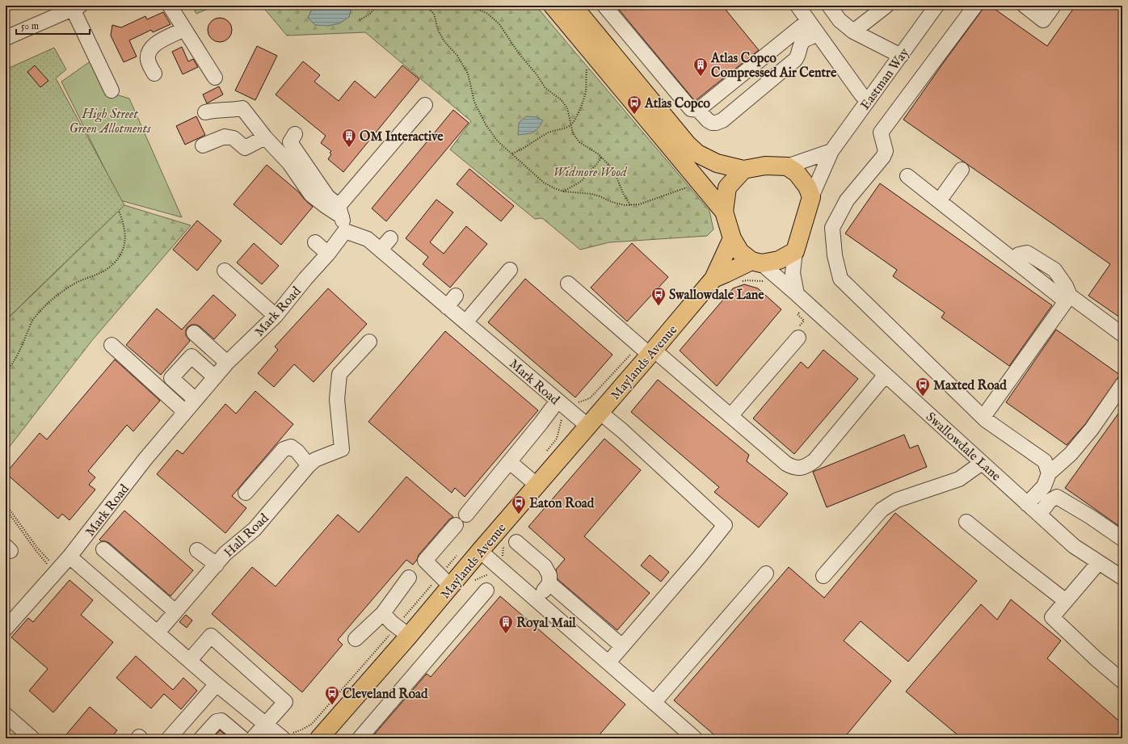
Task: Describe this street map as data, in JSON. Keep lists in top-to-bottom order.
{
  "streets": {
    "main road": ["Maylands Avenue"],
    "street": [
      "Eastman Way",
      "Mark Road",
      "Swallowdale Lane",
      "Hall Road"
    ]
  },
  "crossings": [
    ["Eastman Way", "Maylands Avenue"],
    ["Eastman Way", "Swallowdale Lane"],
    ["Mark Road", "Maylands Avenue"],
    ["Maylands Avenue", "Swallowdale Lane"]
  ],
  "parks": ["High Street Green Allotments", "Widmore Wood"],
  "places": {
    "building": ["Atlas Copco Compressed Air Centre", "OM Interactive", "Royal Mail"],
    "bus stop": [
      "Atlas Copco",
      "Swallowdale Lane",
      "Maxted Road",
      "Eaton Road",
      "Cleveland Road"
    ]
  },
  "scale_bar": "50 m"
}
